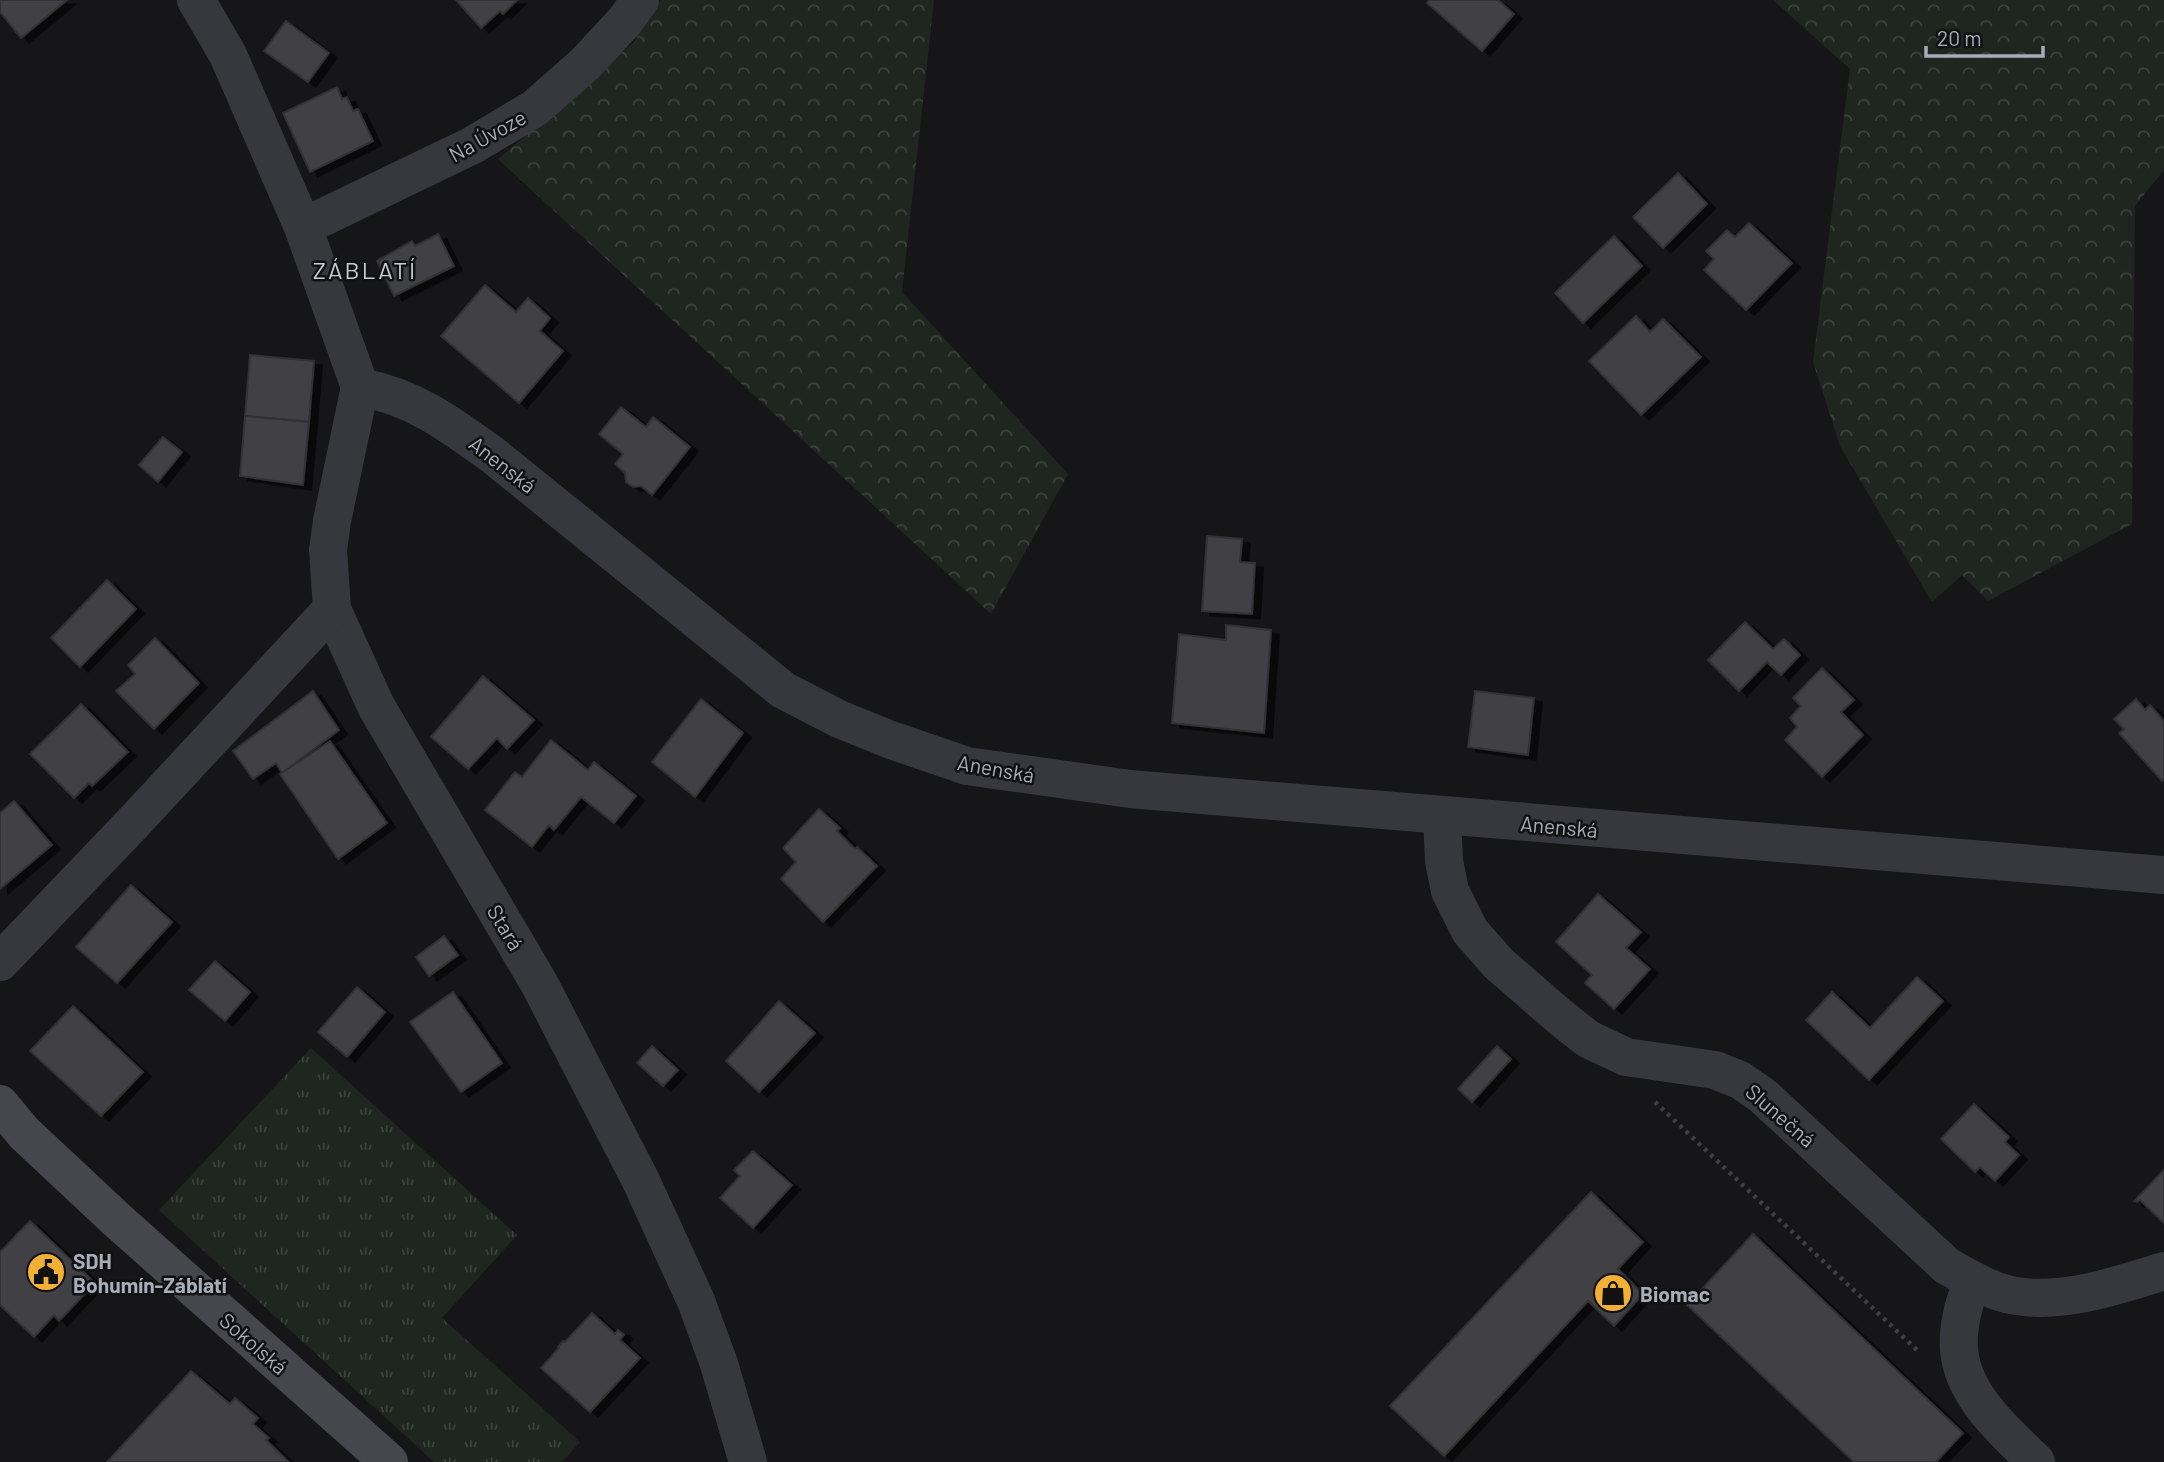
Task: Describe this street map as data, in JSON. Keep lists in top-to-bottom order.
{
  "streets": {
    "main road": ["Sokolská"],
    "street": [
      "Na Úvoze",
      "Anenská",
      "Stará",
      "Slunečná"
    ]
  },
  "crossings": [
    ["Anenská", "Stará"],
    ["Anenská", "Slunečná"]
  ],
  "districts": ["ZÁBLATÍ"],
  "places": {
    "public building": ["SDH Bohumín-Záblatí"],
    "shop": ["Biomac"]
  },
  "scale_bar": "20 m"
}
